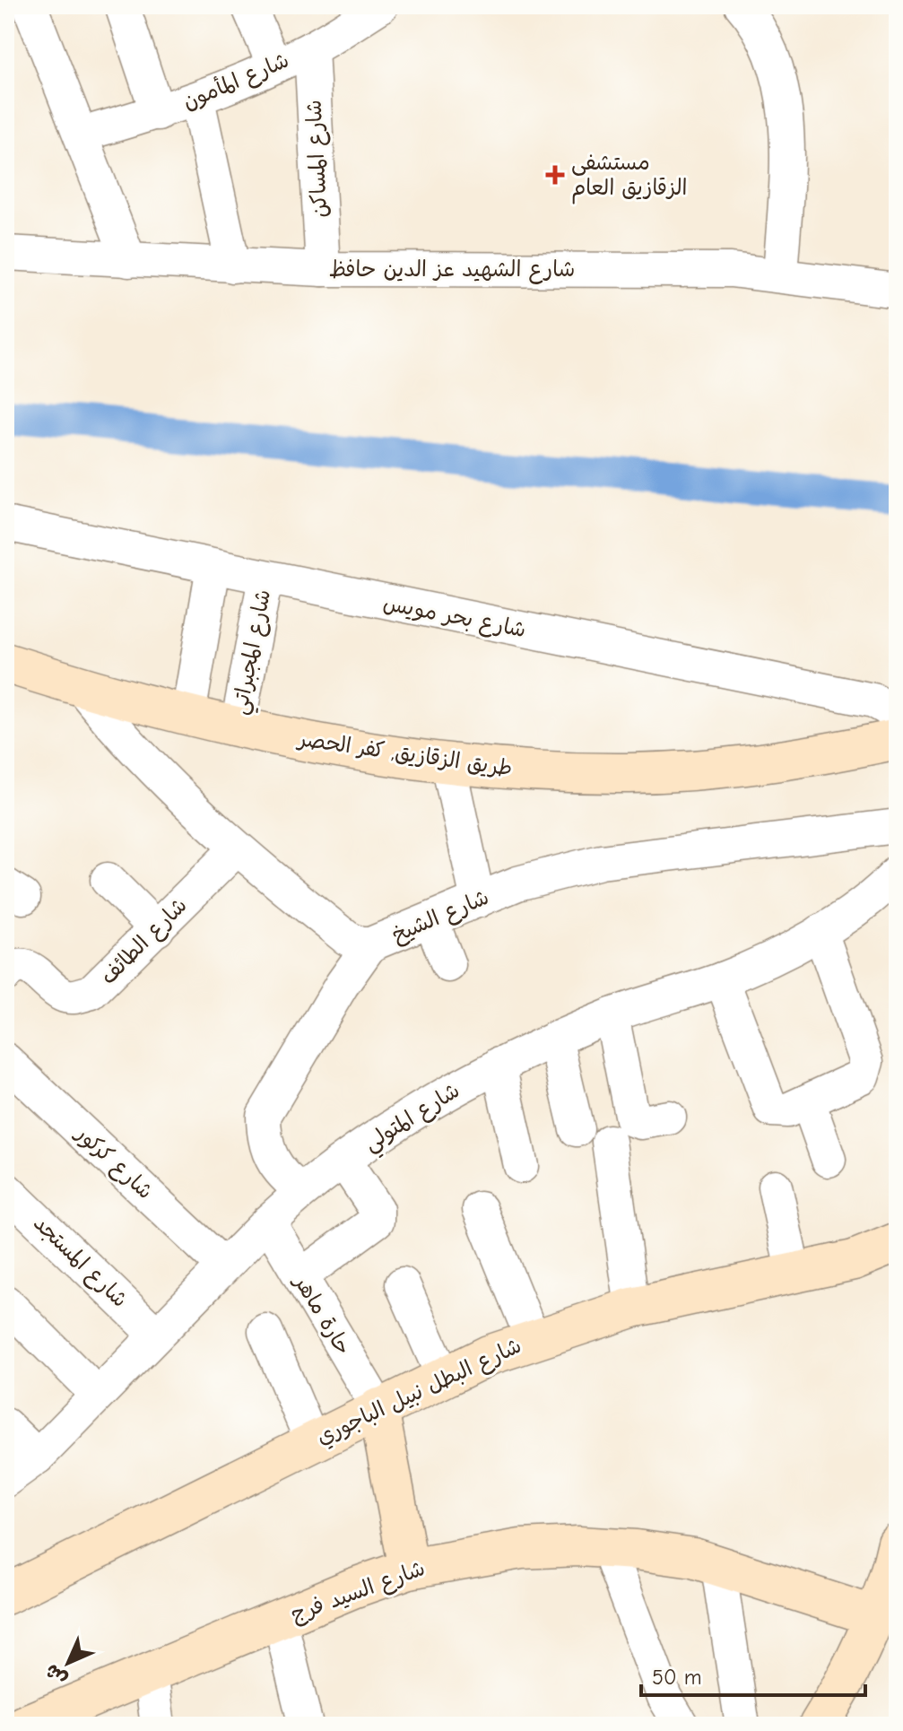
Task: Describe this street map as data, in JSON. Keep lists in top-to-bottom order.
{
  "streets": {
    "main road": ["طريق الزقازيق, كفر الحصر", "شارع البطل نبيل الباجوري", "شارع السيد فرج"],
    "street": [
      "شارع المأمون",
      "شارع المساكن",
      "شارع الشهيد عز الدين حافظ",
      "شارع بحر مويس",
      "شارع المجبراتي",
      "شارع الشيخ",
      "شارع الطائف",
      "شارع المتولي",
      "شارع كركور",
      "شارع المستجد",
      "حارة ماهر"
    ]
  },
  "crossings": [
    ["شارع المأمون", "شارع المساكن"],
    ["شارع المساكن", "شارع الشهيد عز الدين حافظ"],
    ["شارع بحر مويس", "شارع المجبراتي"],
    ["شارع المجبراتي", "طريق الزقازيق, كفر الحصر"],
    ["طريق الزقازيق, كفر الحصر", "شارع الشيخ"],
    ["شارع الشيخ", "شارع الطائف"],
    ["شارع المتولي", "شارع كركور"],
    ["شارع المتولي", "شارع المستجد"],
    ["شارع المتولي", "حارة ماهر"],
    ["حارة ماهر", "شارع البطل نبيل الباجوري"]
  ],
  "places": {
    "health": ["مستشفى الزقازيق العام"]
  },
  "scale_bar": "50 m",
  "north": "bottom left"
}
